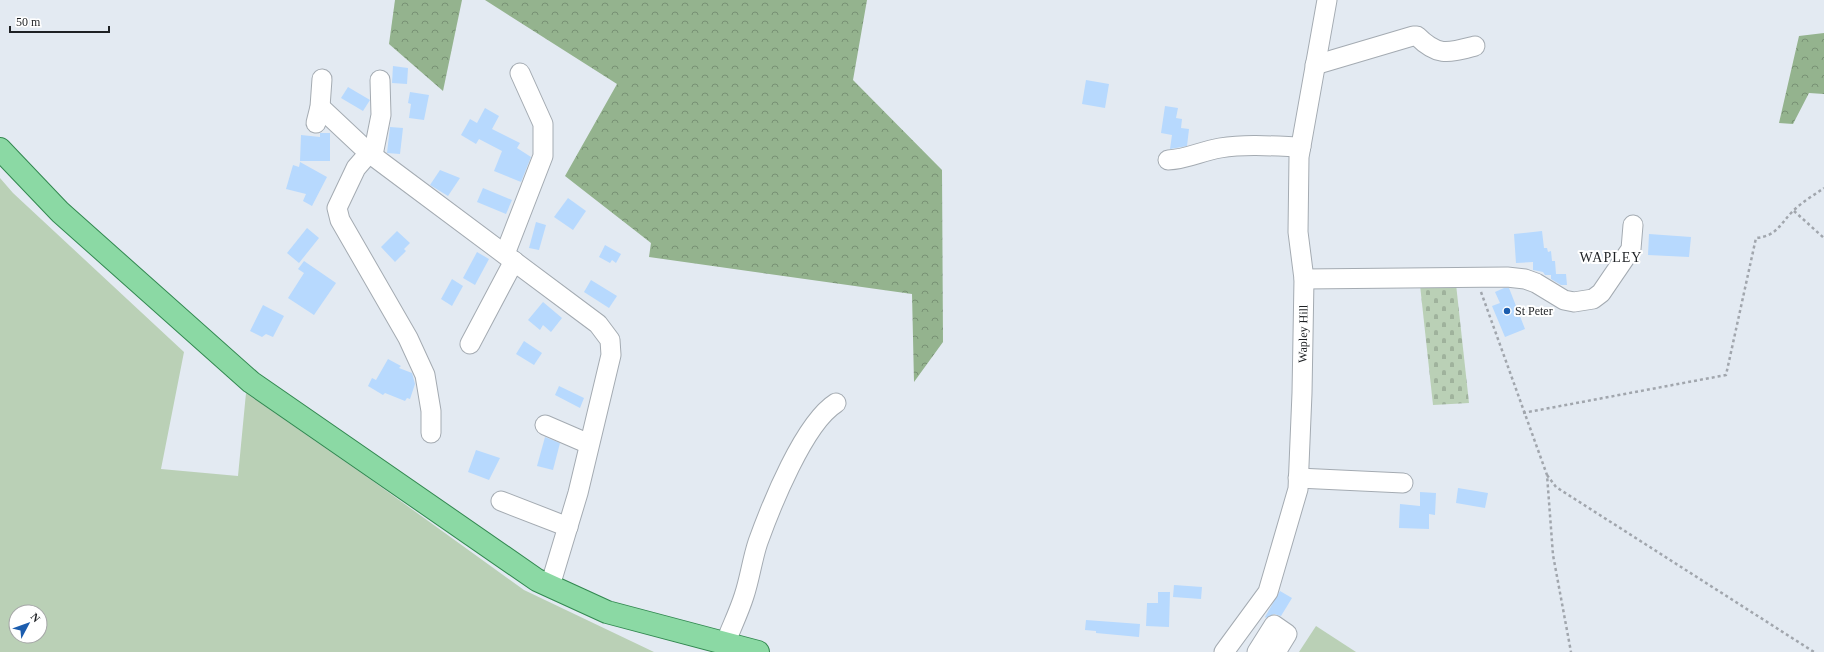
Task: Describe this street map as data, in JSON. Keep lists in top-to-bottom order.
{
  "streets": {
    "street": ["Wapley Hill"]
  },
  "districts": ["WAPLEY"],
  "places": ["St Peter"],
  "scale_bar": "50 m",
  "north": "top right"
}
